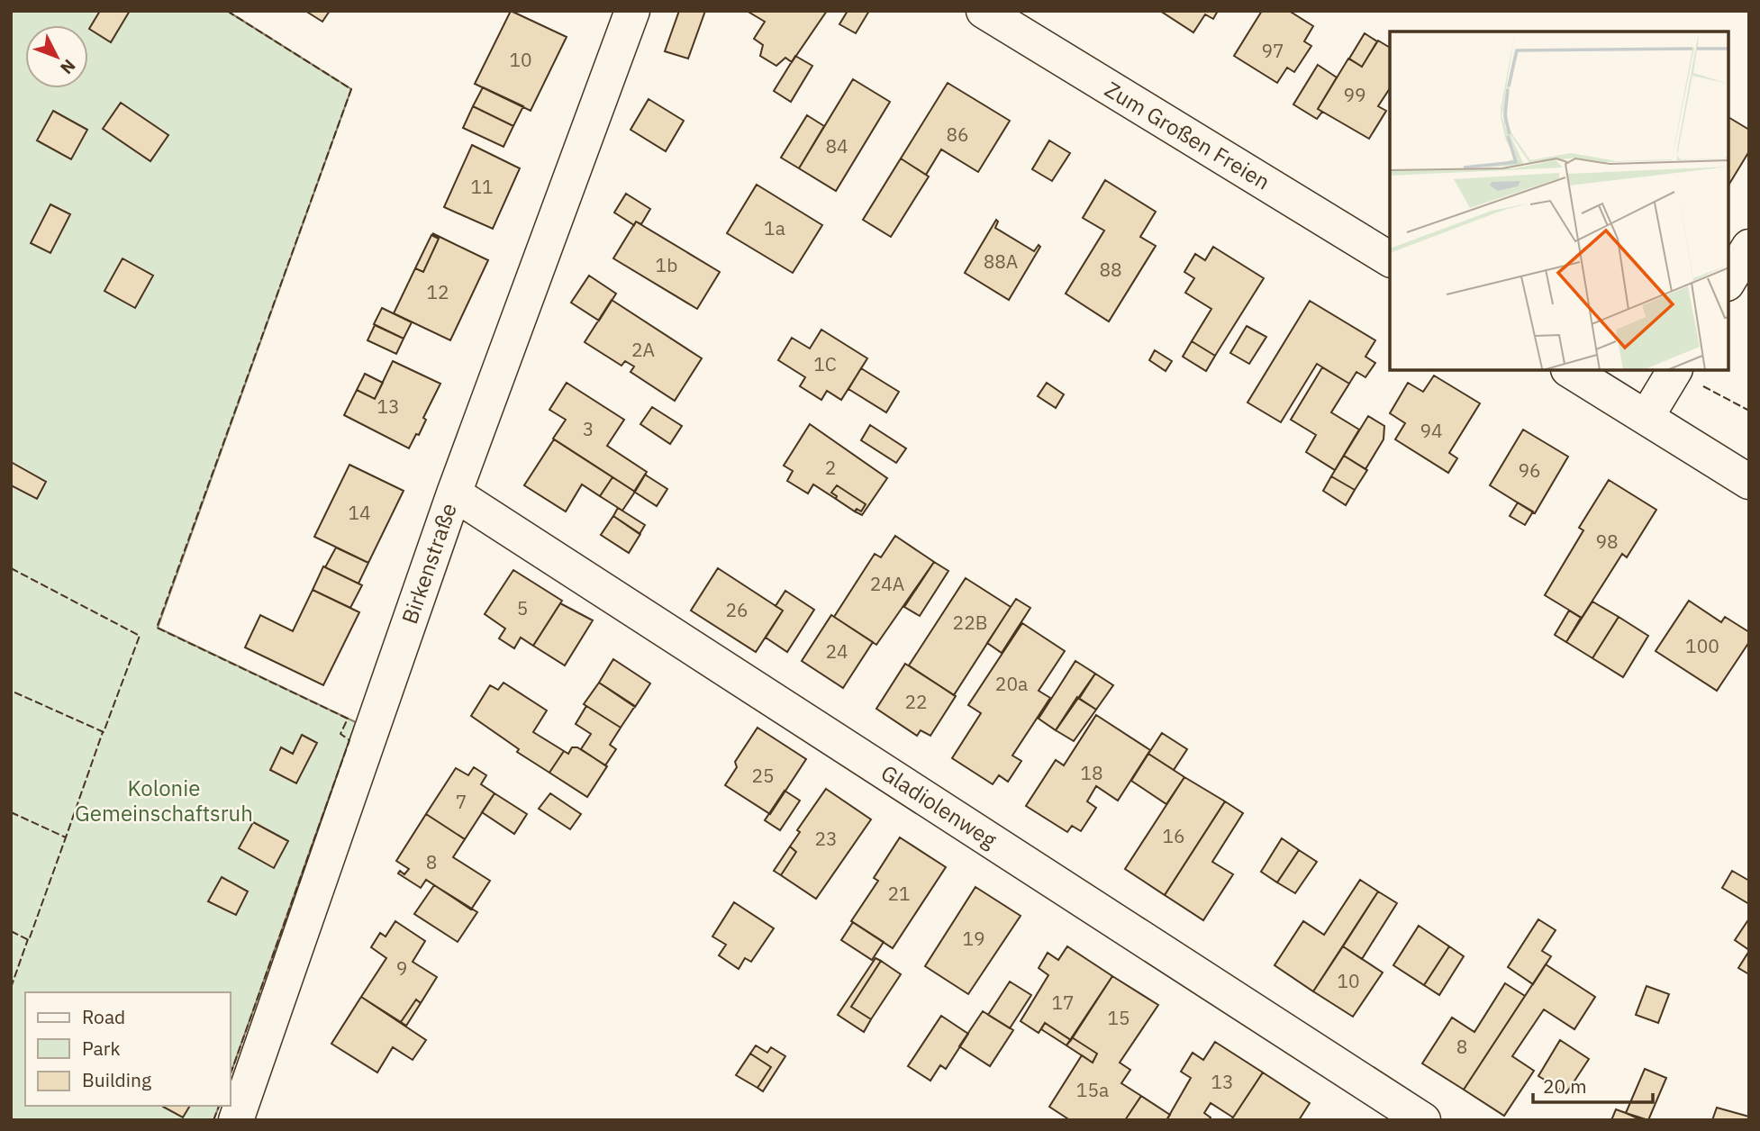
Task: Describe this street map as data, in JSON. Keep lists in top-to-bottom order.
{
  "streets": {
    "street": ["Zum Großen Freien", "Birkenstraße", "Gladiolenweg"]
  },
  "crossings": [
    ["Birkenstraße", "Gladiolenweg"]
  ],
  "parks": ["Kolonie Gemeinschaftsruh"],
  "house_numbers": [
    "97",
    "10",
    "99",
    "86",
    "84",
    "11",
    "1a",
    "88A",
    "1b",
    "88",
    "12",
    "2A",
    "1C",
    "13",
    "3",
    "94",
    "2",
    "96",
    "14",
    "98",
    "24A",
    "5",
    "26",
    "22B",
    "100",
    "24",
    "20a",
    "22",
    "18",
    "25",
    "7",
    "16",
    "23",
    "8",
    "21",
    "19",
    "9",
    "10",
    "17",
    "15",
    "8",
    "13",
    "15a"
  ],
  "legend": ["Road", "Park", "Building"],
  "scale_bar": "20 m",
  "north": "bottom right"
}
